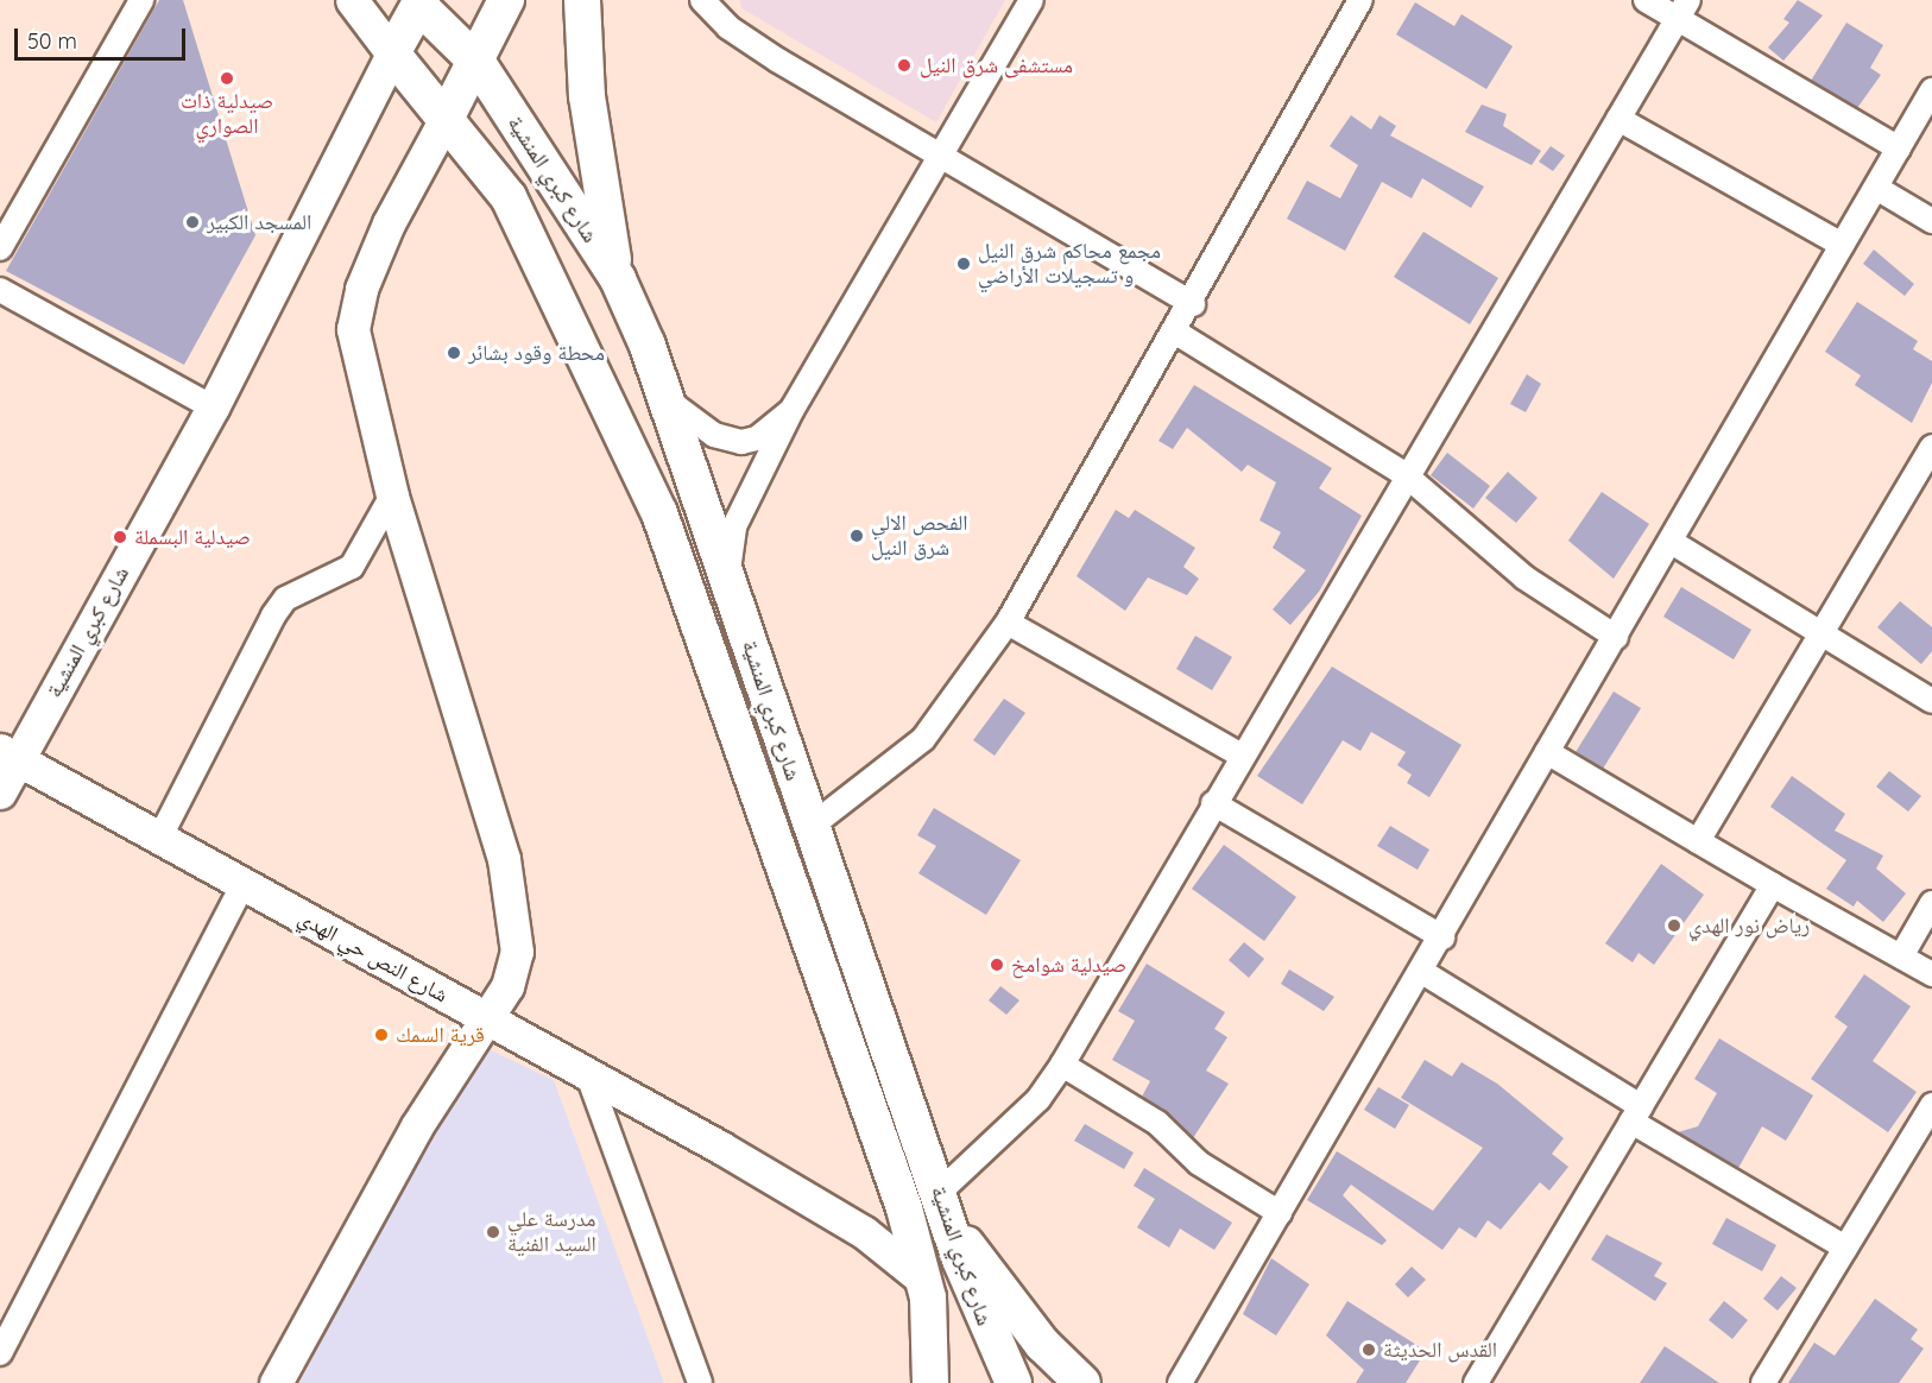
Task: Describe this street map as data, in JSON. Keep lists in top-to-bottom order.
{
  "streets": {
    "main road": ["شارع كبري المنشية"],
    "street": ["شارع النص حي الهدي"]
  },
  "crossings": [
    ["شارع كبري المنشية", "شارع النص حي الهدي"]
  ],
  "places": [
    "مستشفى شرق النيل",
    "صيدلية ذات الصواري",
    "المسجد الكبير",
    "مجمع محاكم شرق النيل و تسجيلات الأراضي",
    "محطة وقود بشائر",
    "الفحص الالي شرق النيل",
    "صيدلية البسملة",
    "رياض نور الهدي",
    "صيدلية شوامخ",
    "قرية السمك",
    "مدرسة علي السيد الفنية",
    "القدس الحديثة"
  ],
  "scale_bar": "50 m"
}
